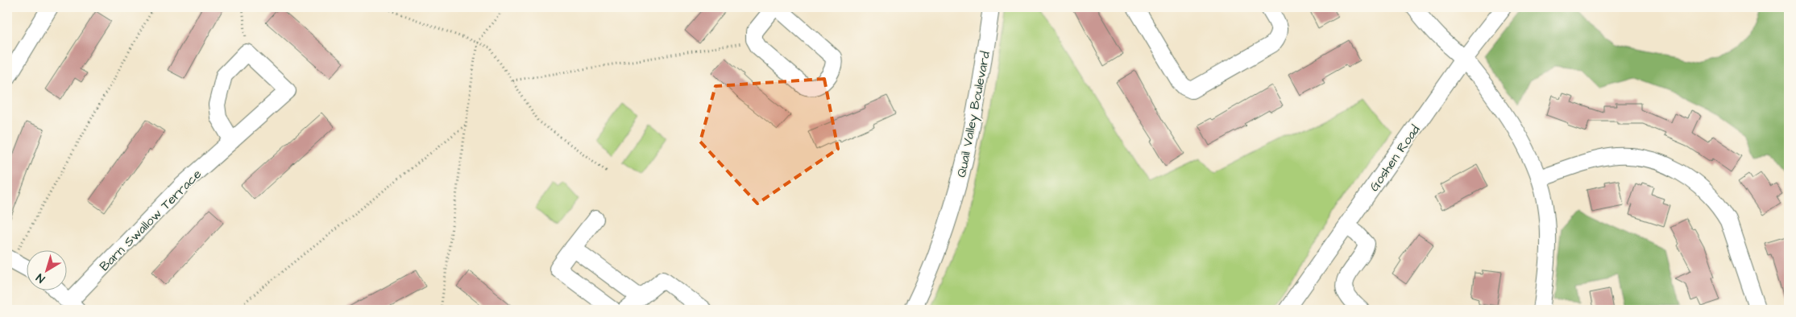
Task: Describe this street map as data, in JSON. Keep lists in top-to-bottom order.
{
  "streets": {
    "street": ["Quail Valley Boulevard", "Goshen Road", "Barn Swallow Terrace"]
  },
  "north": "bottom left"
}
